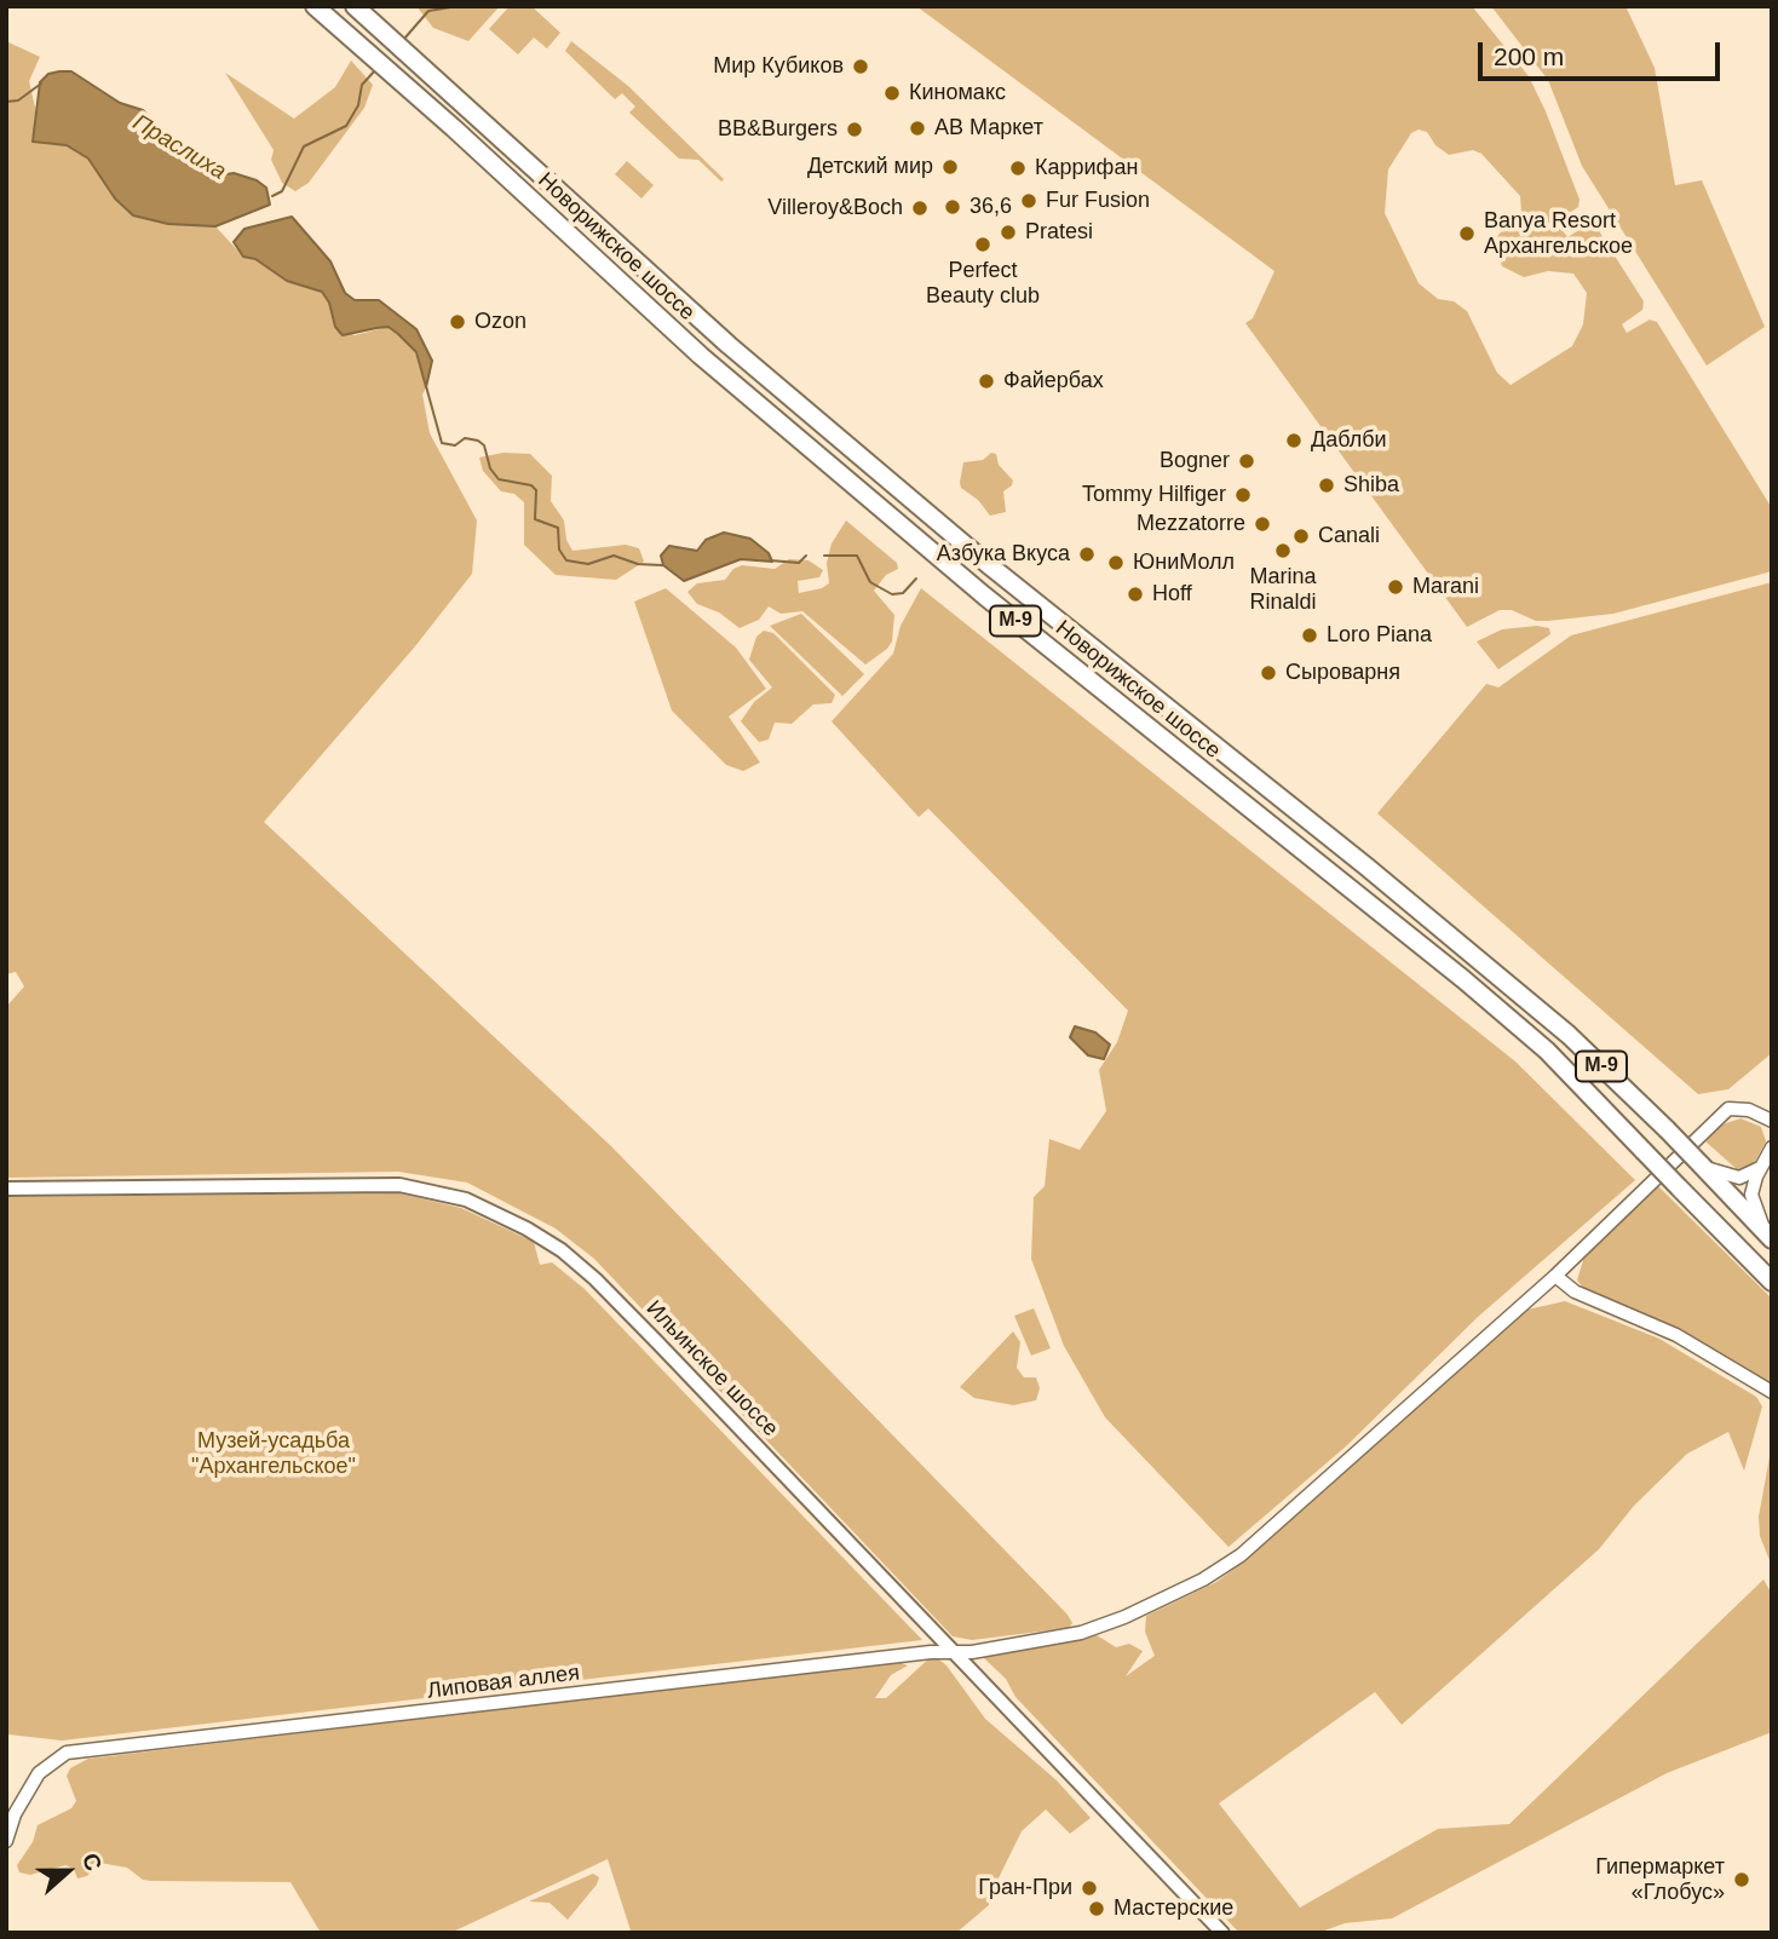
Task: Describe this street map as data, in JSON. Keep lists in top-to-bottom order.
{
  "streets": {
    "highway": ["Новорижское шоссе", "М-9"],
    "main road": ["Ильинское шоссе"],
    "street": ["Липовая аллея"]
  },
  "crossings": [
    ["Новорижское шоссе", "М-9"],
    ["Ильинское шоссе", "Липовая аллея"]
  ],
  "water": ["Праслиха"],
  "parks": ["Музей-усадьба \"Архангельское\""],
  "places": [
    "Мир Кубиков",
    "Киномакс",
    "АВ Маркет",
    "BB&Burgers",
    "Детский мир",
    "Каррифан",
    "Fur Fusion",
    "36,6",
    "Villeroy&Boch",
    "Pratesi",
    "Banya Resort Архангельское",
    "Perfect Beauty club",
    "Ozon",
    "Файербах",
    "Даблби",
    "Bogner",
    "Shiba",
    "Tommy Hilfiger",
    "Mezzatorre",
    "Canali",
    "Marina Rinaldi",
    "Азбука Вкуса",
    "ЮниМолл",
    "Marani",
    "Hoff",
    "Loro Piana",
    "Сыроварня",
    "Гипермаркет «Глобус»",
    "Гран-При",
    "Мастерские"
  ],
  "scale_bar": "200 m",
  "north": "right"
}
